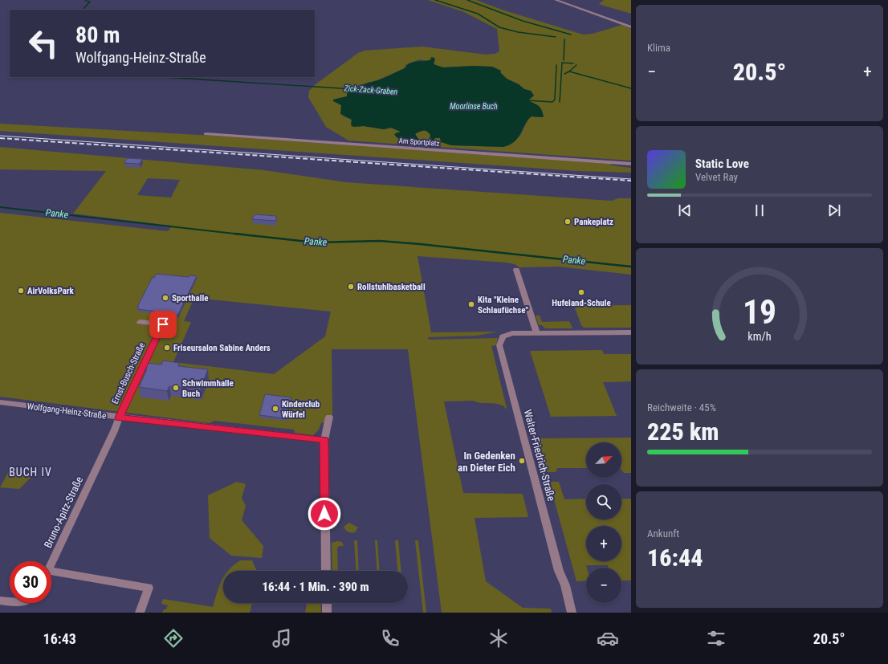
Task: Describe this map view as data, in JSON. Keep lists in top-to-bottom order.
{
  "streets": {
    "street": [
      "Am Sportplatz",
      "Ernst-Busch-Straße",
      "Wolfgang-Heinz-Straße",
      "Walter-Friedrich-Straße",
      "Bruno-Apitz-Straße"
    ]
  },
  "crossings": [
    ["Ernst-Busch-Straße", "Wolfgang-Heinz-Straße"],
    ["Ernst-Busch-Straße", "Bruno-Apitz-Straße"],
    ["Wolfgang-Heinz-Straße", "Bruno-Apitz-Straße"]
  ],
  "districts": ["BUCH IV"],
  "water": ["Zick-Zack-Graben", "Moorlinse Buch", "Panke"],
  "places": [
    "Pankeplatz",
    "Rollstuhlbasketball",
    "AirVolksPark",
    "Hufeland-Schule",
    "Sporthalle",
    "Kita \"Kleine Schlaufüchse\"",
    "Friseursalon Sabine Anders",
    "Schwimmhalle Buch",
    "Kinderclub Würfel",
    "In Gedenken an Dieter Eich"
  ],
  "north": "top right",
  "page": {
    "tile": [
      "Klima",
      ["Reichweite · 45%", "225 km"],
      ["Ankunft", "16:44"]
    ],
    "turn": ["80 m", "Wolfgang-Heinz-Straße"],
    "heat": ["−", "20.5°", "+"],
    "song": ["Static Love", "Velvet Ray"],
    "map_buttons": ["+", "−"],
    "limit": "30",
    "trip": "16:44 · 1 Min. · 390 m",
    "tabs": ["16:43", "20.5°"],
    "gauge": ["19", "km/h"]
  }
}
